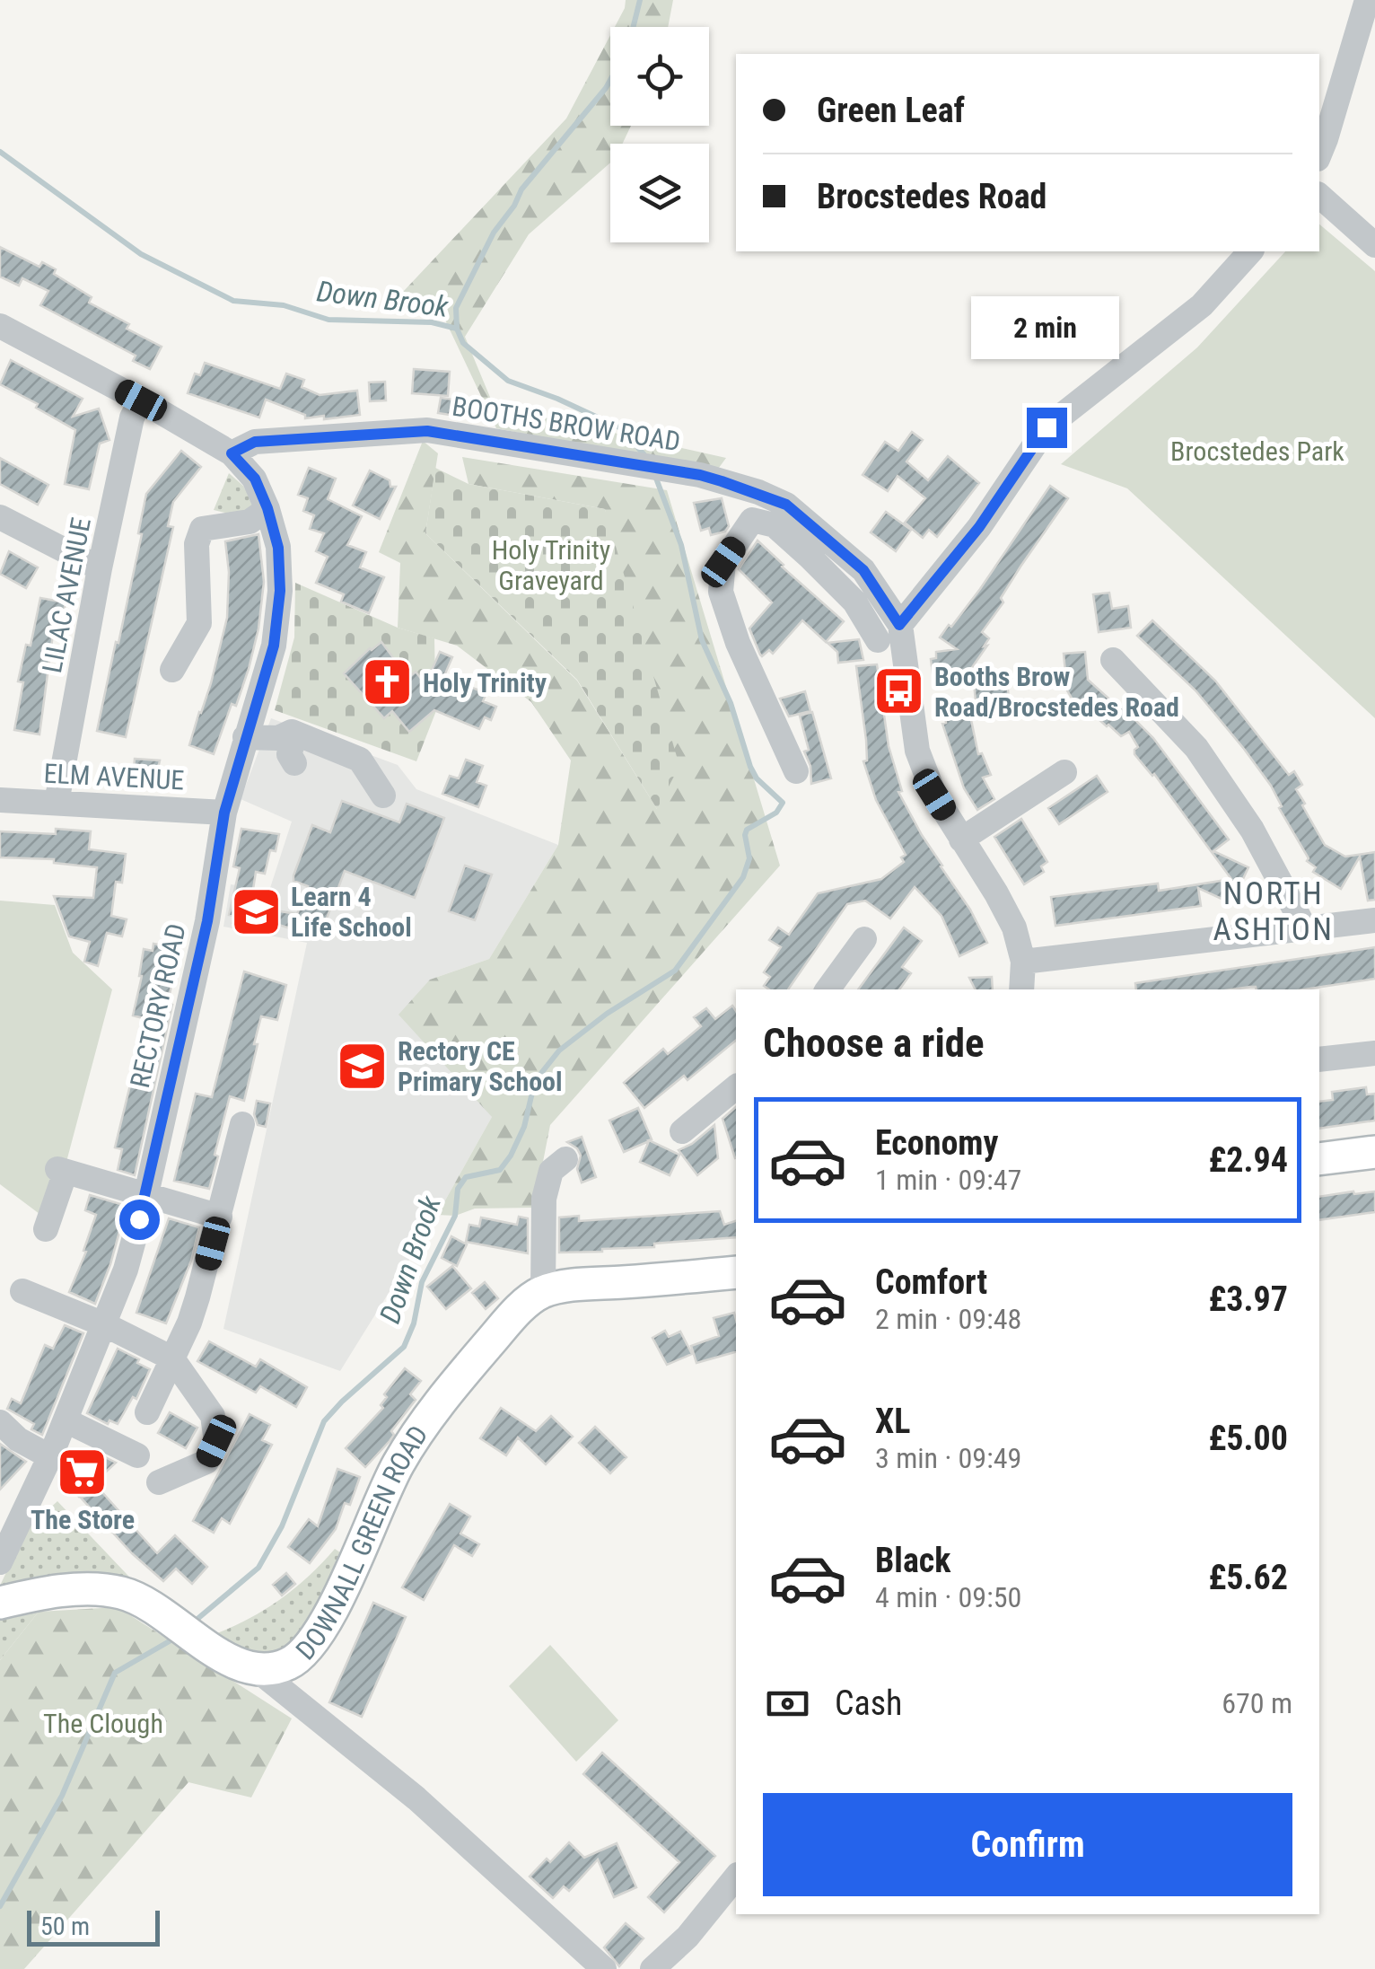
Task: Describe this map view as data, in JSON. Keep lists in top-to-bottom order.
{
  "streets": {
    "main road": ["DOWNALL GREEN ROAD"],
    "street": [
      "BOOTHS BROW ROAD",
      "LILAC AVENUE",
      "ELM AVENUE",
      "RECTORY ROAD"
    ]
  },
  "crossings": [
    ["BOOTHS BROW ROAD", "RECTORY ROAD"],
    ["LILAC AVENUE", "ELM AVENUE"],
    ["ELM AVENUE", "RECTORY ROAD"]
  ],
  "districts": ["NORTH ASHTON"],
  "water": ["Down Brook"],
  "parks": ["Brocstedes Park", "Holy Trinity Graveyard", "The Clough"],
  "places": {
    "church": ["Holy Trinity"],
    "bus stop": ["Booths Brow Road/Brocstedes Road"],
    "school or university": ["Learn 4 Life School", "Rectory CE Primary School"],
    "supermarket": ["The Store"]
  },
  "scale_bar": "50 m",
  "page": {
    "banner": ["Green Leaf", "Brocstedes Road"],
    "bubble": "2 min",
    "heading": "Choose a ride",
    "list": [
      {
        "name": "Economy",
        "note": "1 min · 09:47",
        "value": "£2.94"
      },
      {
        "name": "Comfort",
        "note": "2 min · 09:48",
        "value": "£3.97"
      },
      {
        "name": "XL",
        "note": "3 min · 09:49",
        "value": "£5.00"
      },
      {
        "name": "Black",
        "note": "4 min · 09:50",
        "value": "£5.62"
      }
    ],
    "pay": ["Cash", "670 m"],
    "buttons": "Confirm",
    "scale": "50 m"
  }
}
